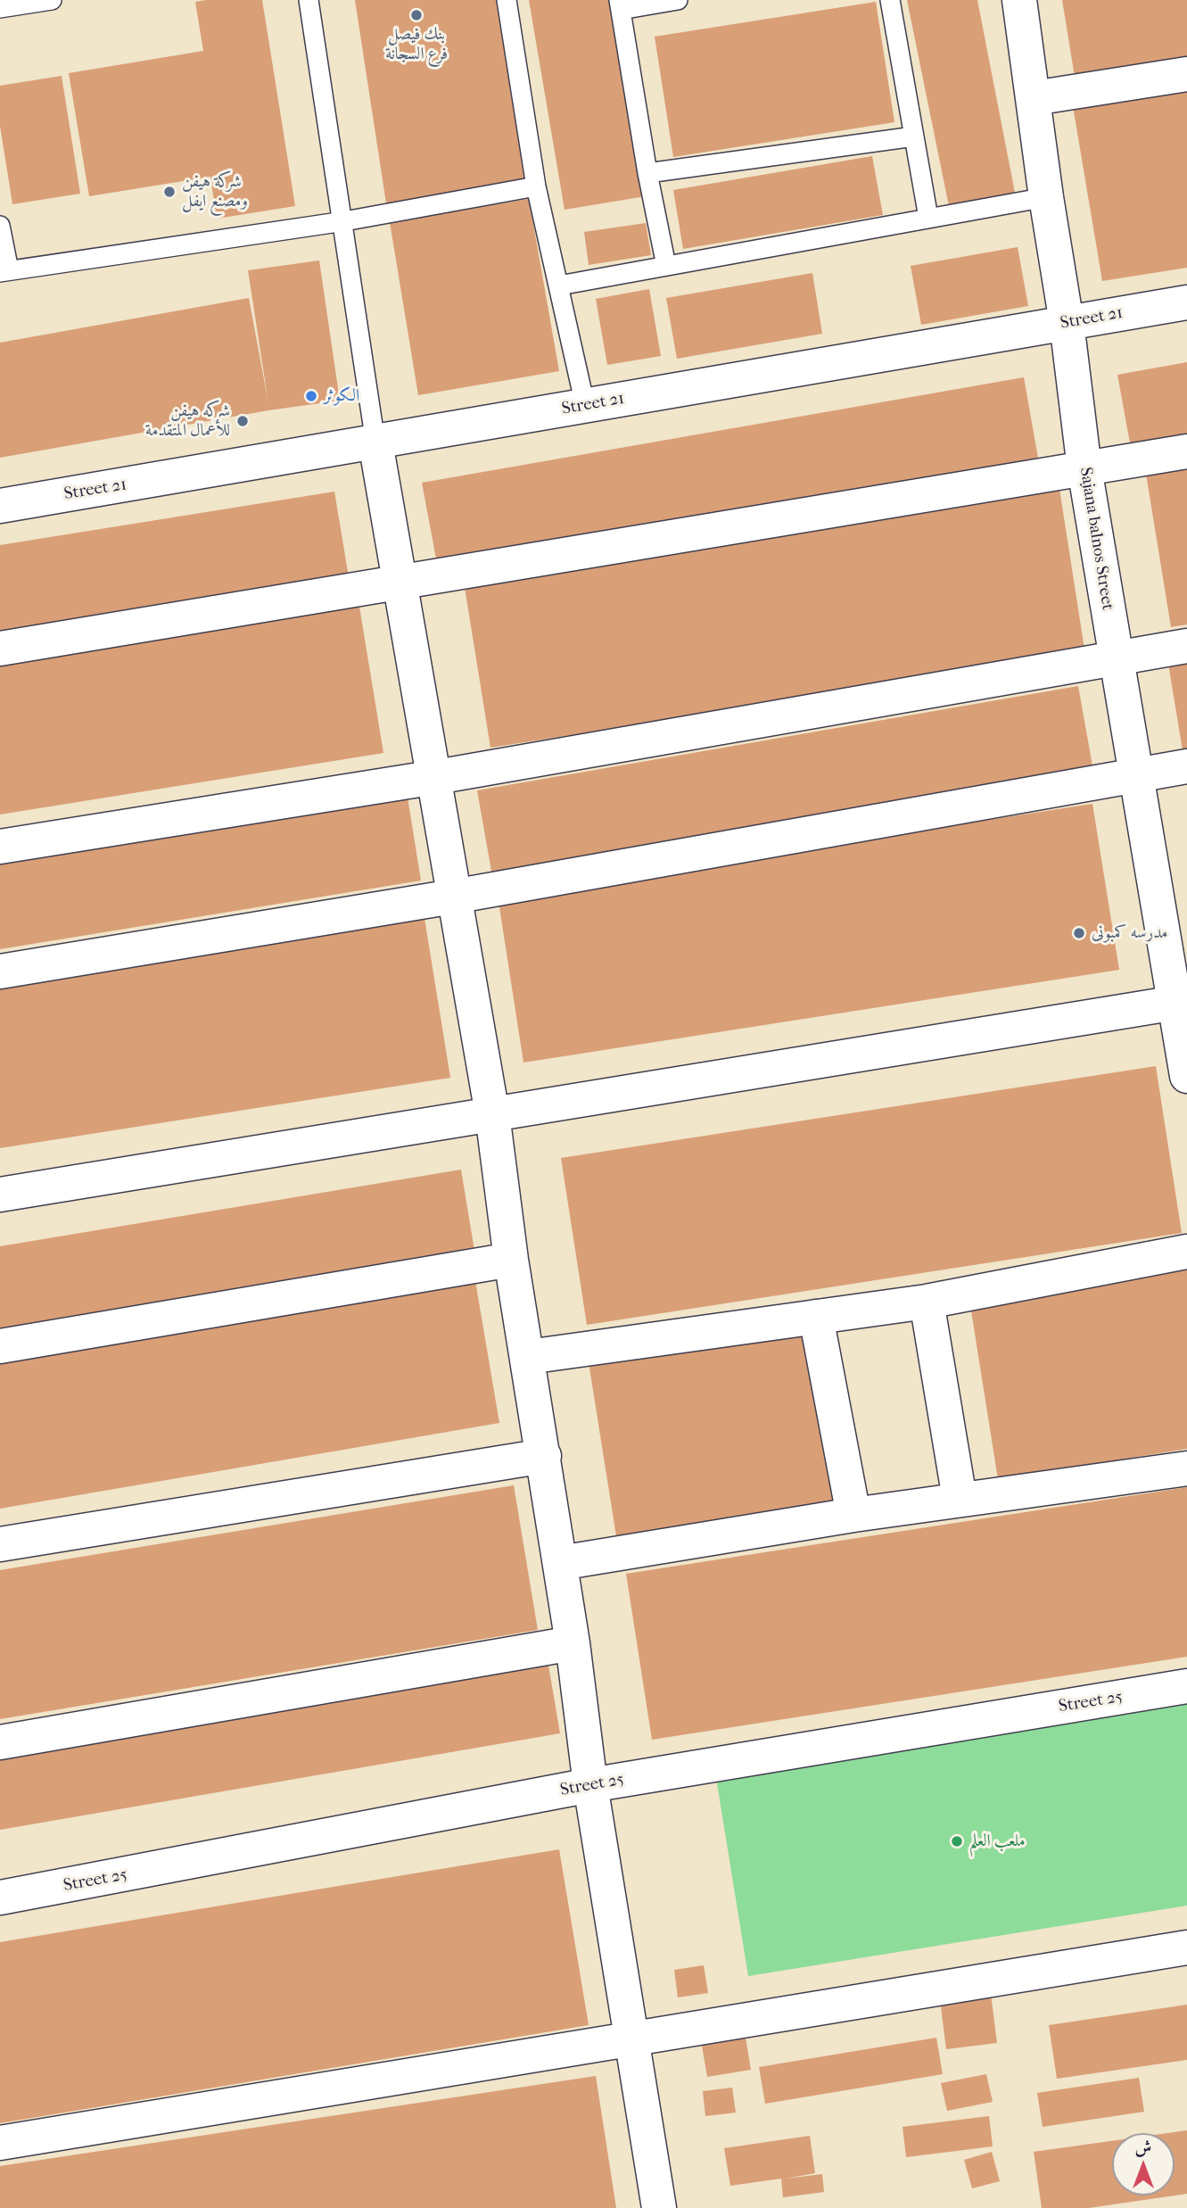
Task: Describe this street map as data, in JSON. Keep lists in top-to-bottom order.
{
  "streets": {
    "street": ["Street 21", "Sajana balnos Street", "Street 25"]
  },
  "crossings": [
    ["Street 21", "Sajana balnos Street"]
  ],
  "places": [
    "بنك فيصل فرع السجانة",
    "شركة هيفن ومصنع ايفل",
    "الكوثر",
    "شركه هيفن للأعمال المتقدمة",
    "مدرسه كمبونى",
    "ملعب العلم"
  ],
  "north": "top"
}
